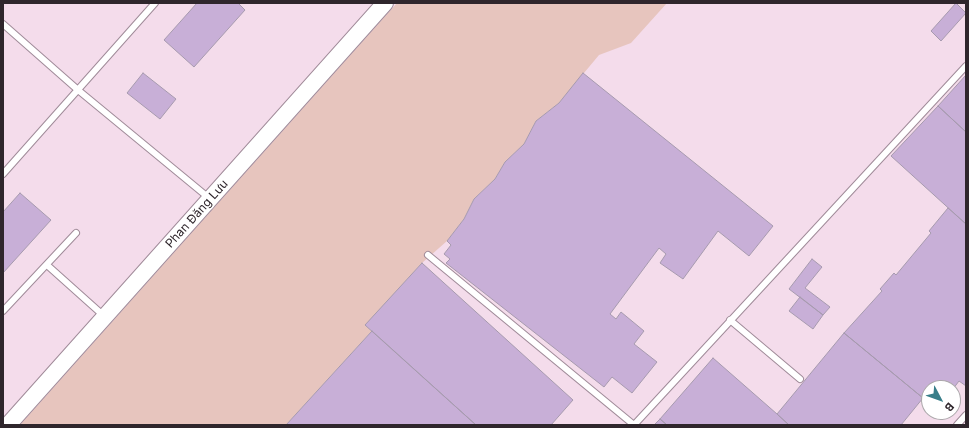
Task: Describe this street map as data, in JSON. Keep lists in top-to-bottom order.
{
  "streets": {
    "street": ["Phan Đăng Lưu"]
  },
  "north": "bottom right"
}
